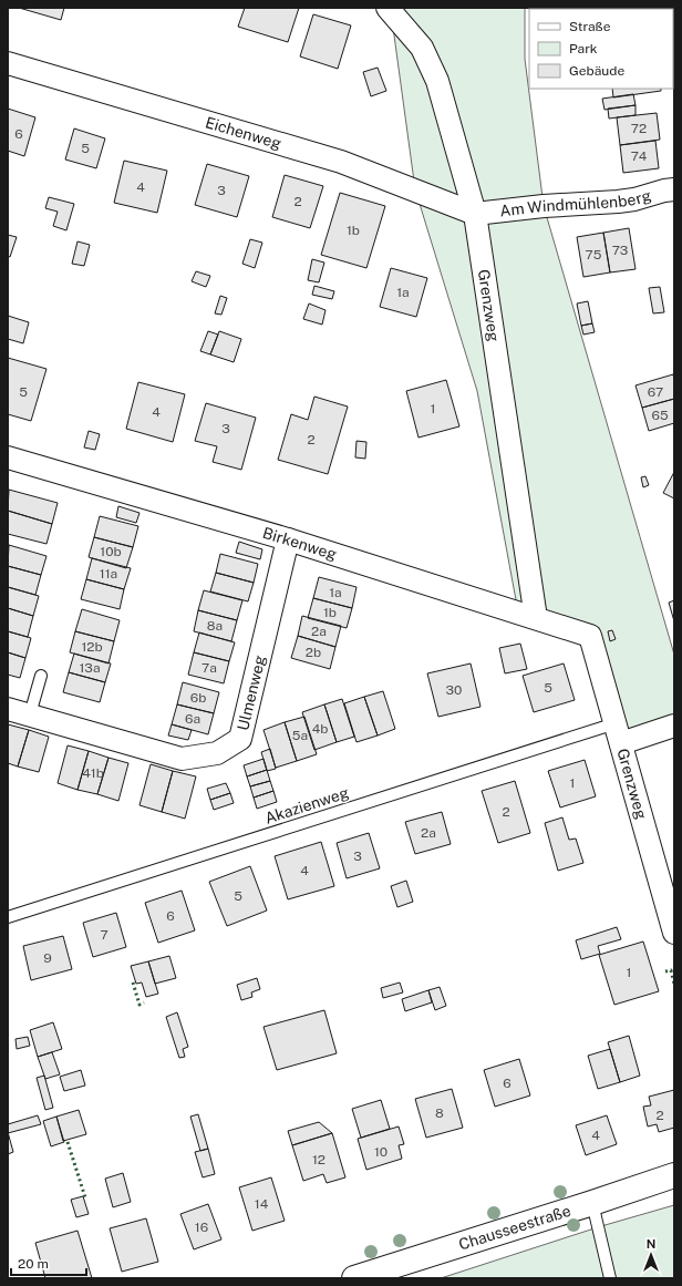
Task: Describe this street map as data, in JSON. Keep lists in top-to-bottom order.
{
  "streets": {
    "main road": ["Chausseestraße"],
    "street": [
      "Eichenweg",
      "Am Windmühlenberg",
      "Grenzweg",
      "Birkenweg",
      "Ulmenweg"
    ],
    "lane": ["Akazienweg"]
  },
  "crossings": [
    ["Eichenweg", "Am Windmühlenberg"],
    ["Eichenweg", "Grenzweg"],
    ["Am Windmühlenberg", "Grenzweg"],
    ["Grenzweg", "Birkenweg"],
    ["Grenzweg", "Akazienweg"],
    ["Birkenweg", "Ulmenweg"]
  ],
  "house_numbers": [
    "72",
    "6",
    "5",
    "74",
    "4",
    "3",
    "2",
    "1b",
    "73",
    "75",
    "1a",
    "5",
    "67",
    "1",
    "4",
    "65",
    "3",
    "2",
    "10b",
    "11a",
    "1a",
    "1b",
    "8a",
    "2a",
    "12b",
    "2b",
    "13a",
    "7a",
    "5",
    "30",
    "6b",
    "6a",
    "4b",
    "5a",
    "41b",
    "1",
    "2",
    "2a",
    "3",
    "4",
    "5",
    "6",
    "7",
    "9",
    "1",
    "6",
    "8",
    "2",
    "4",
    "10",
    "12",
    "14",
    "16"
  ],
  "legend": ["Straße", "Park", "Gebäude"],
  "scale_bar": "20 m",
  "north": "top"
}
